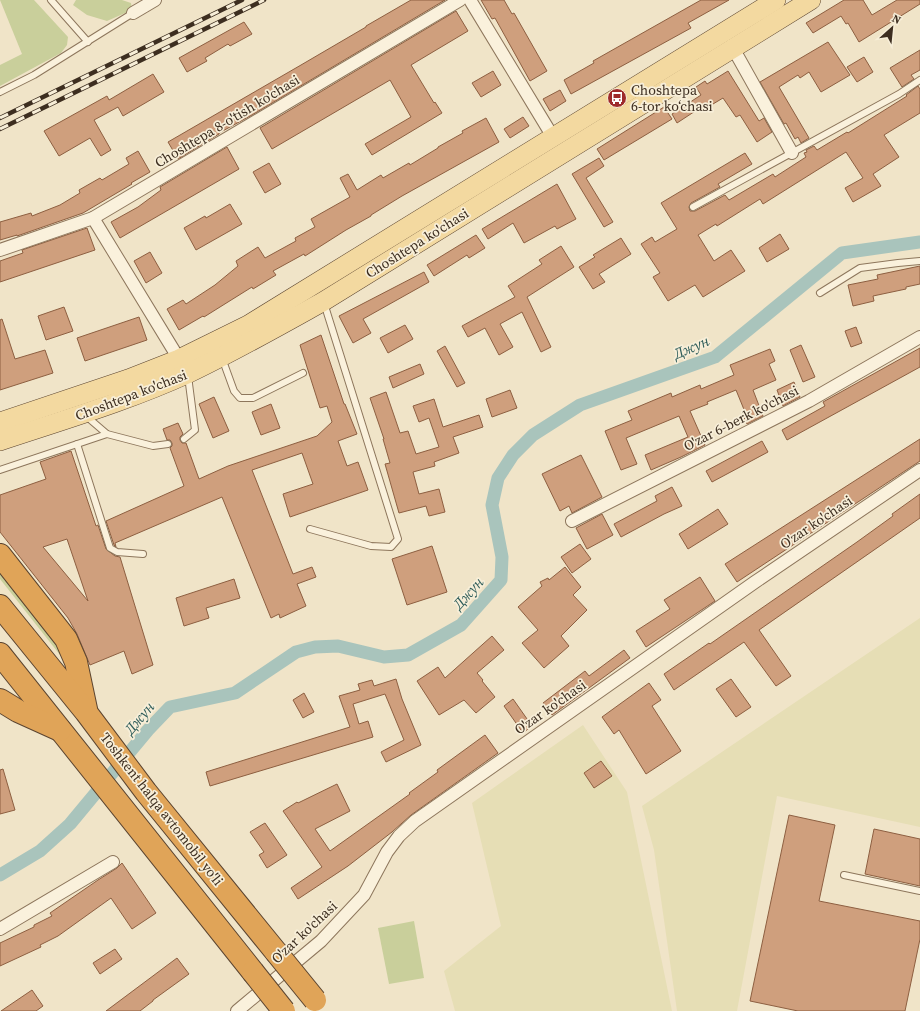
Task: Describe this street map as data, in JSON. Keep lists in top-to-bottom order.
{
  "streets": {
    "highway": ["Toshkent halqa avtomobil yo'li"],
    "main road": ["Choshtepa ko'chasi"],
    "street": ["Choshtepa 8-o'tish ko'chasi", "O'zar 6-berk ko'chasi", "O'zar ko'chasi"]
  },
  "water": ["Джун"],
  "places": {
    "bus stop": ["Choshtepa 6-tor koʻchasi"]
  },
  "north": "top right"
}
